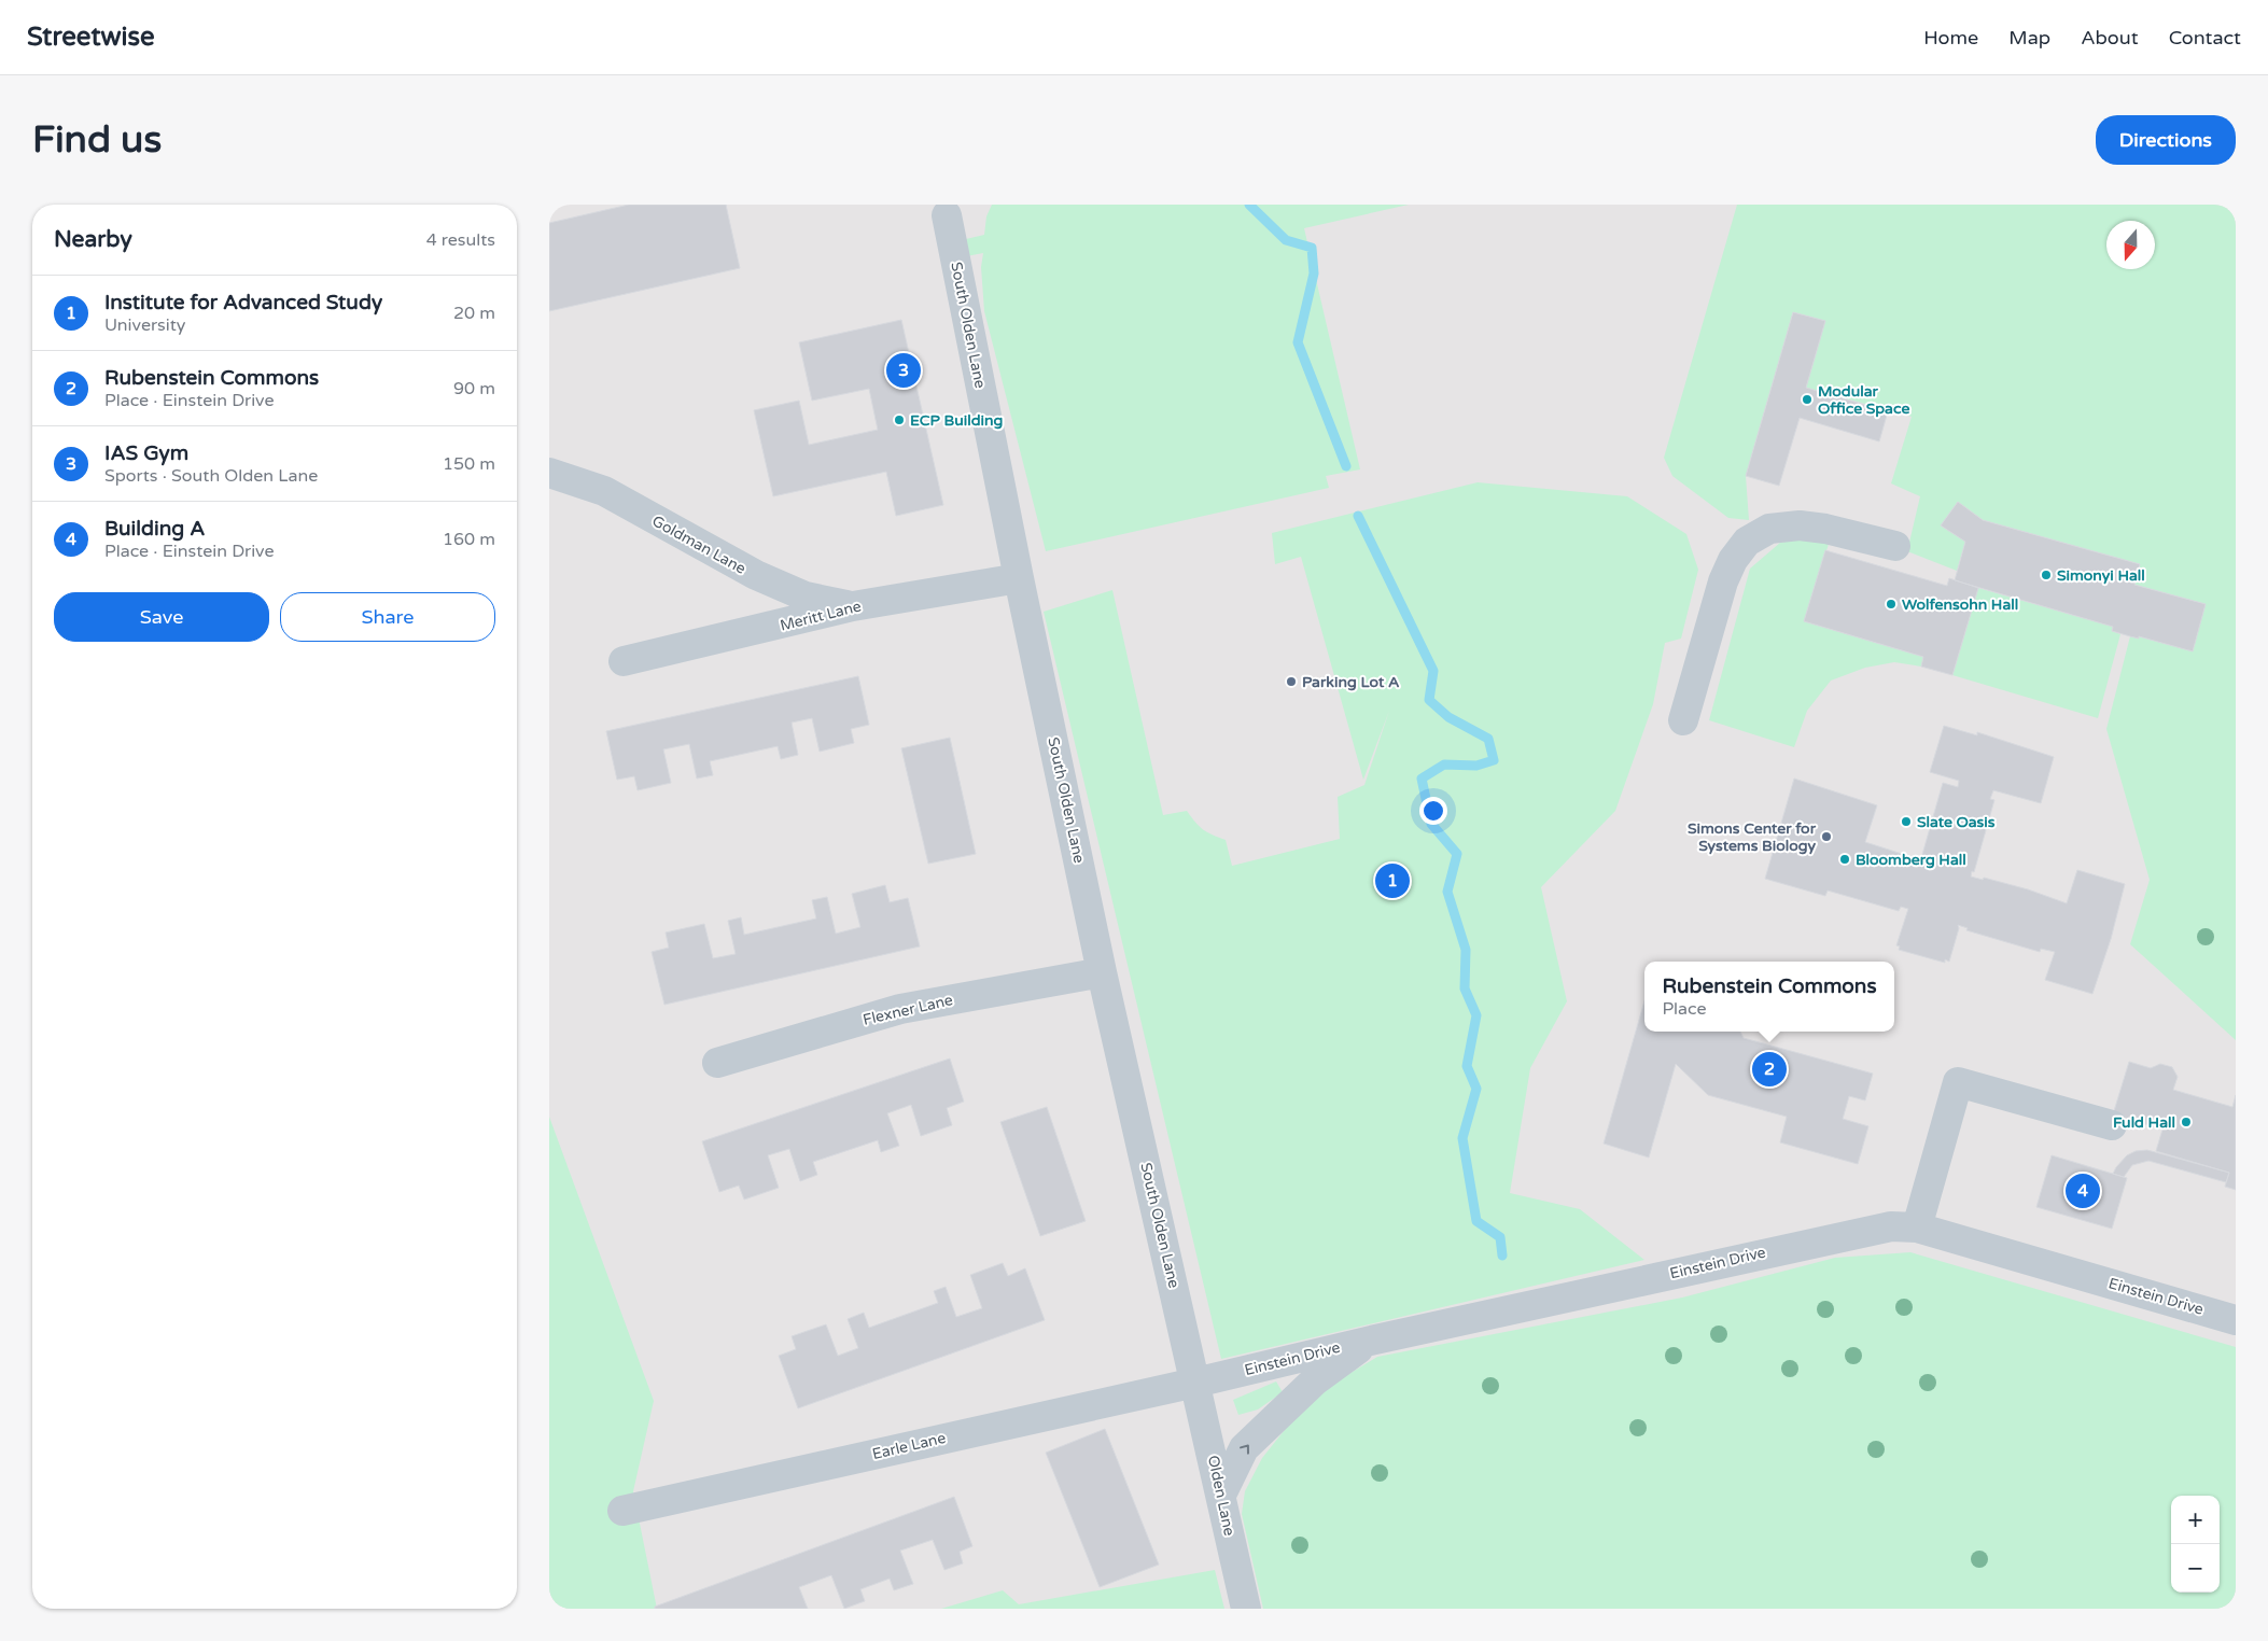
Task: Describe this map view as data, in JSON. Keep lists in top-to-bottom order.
{
  "streets": {
    "street": [
      "South Olden Lane",
      "Goldman Lane",
      "Meritt Lane",
      "Flexner Lane",
      "Einstein Drive",
      "Earle Lane",
      "Olden Lane"
    ]
  },
  "crossings": [
    ["South Olden Lane", "Meritt Lane"],
    ["South Olden Lane", "Flexner Lane"],
    ["South Olden Lane", "Einstein Drive"],
    ["South Olden Lane", "Earle Lane"],
    ["South Olden Lane", "Olden Lane"],
    ["Goldman Lane", "Meritt Lane"],
    ["Einstein Drive", "Earle Lane"],
    ["Einstein Drive", "Olden Lane"],
    ["Earle Lane", "Olden Lane"]
  ],
  "places": [
    "Modular Office Space",
    "ECP Building",
    "Simonyi Hall",
    "Wolfensohn Hall",
    "Parking Lot A",
    "Slate Oasis",
    "Simons Center for Systems Biology",
    "Bloomberg Hall",
    "Fuld Hall"
  ],
  "north": "bottom",
  "page": {
    "header": "Streetwise",
    "nav": [
      "Home",
      "Map",
      "About",
      "Contact"
    ],
    "buttons": [
      "Directions",
      ["Save", "Share"]
    ],
    "title": "Find us",
    "heading": ["Nearby", "4 results"],
    "list": [
      {
        "mark": "1",
        "name": "Institute for Advanced Study",
        "note": "University",
        "value": "20 m"
      },
      {
        "mark": "2",
        "name": "Rubenstein Commons",
        "note": "Place · Einstein Drive",
        "value": "90 m"
      },
      {
        "mark": "3",
        "name": "IAS Gym",
        "note": "Sports · South Olden Lane",
        "value": "150 m"
      },
      {
        "mark": "4",
        "name": "Building A",
        "note": "Place · Einstein Drive",
        "value": "160 m"
      }
    ],
    "pins": [
      "3",
      "1",
      "2",
      "4"
    ],
    "popup": ["Rubenstein Commons", "Place"],
    "map_buttons": ["+", "−"]
  }
}
